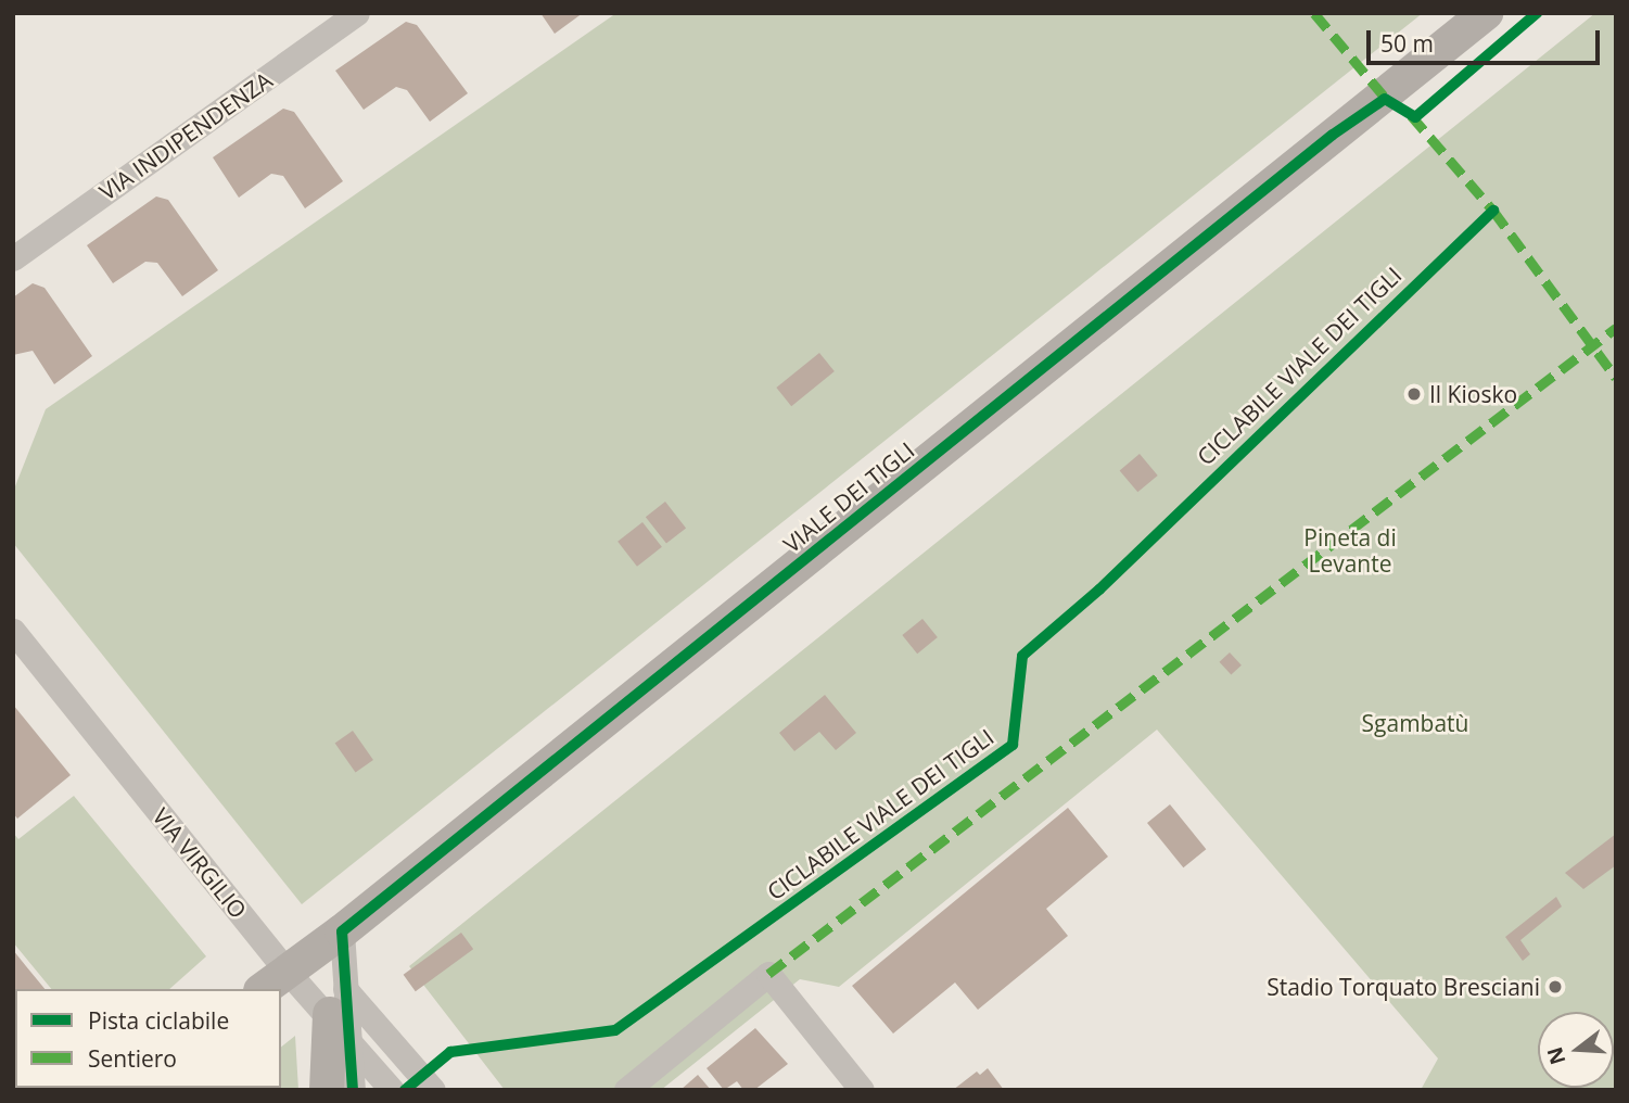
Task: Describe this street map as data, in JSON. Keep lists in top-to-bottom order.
{
  "streets": {
    "street": ["VIA INDIPENDENZA", "VIALE DEI TIGLI", "VIA VIRGILIO"],
    "cycle path": ["CICLABILE VIALE DEI TIGLI"]
  },
  "crossings": [
    ["VIALE DEI TIGLI", "VIA VIRGILIO"]
  ],
  "parks": ["Pineta di Levante", "Sgambatù"],
  "places": ["Il Kiosko", "Stadio Torquato Bresciani"],
  "legend": ["Pista ciclabile", "Sentiero"],
  "scale_bar": "50 m",
  "north": "left"
}
